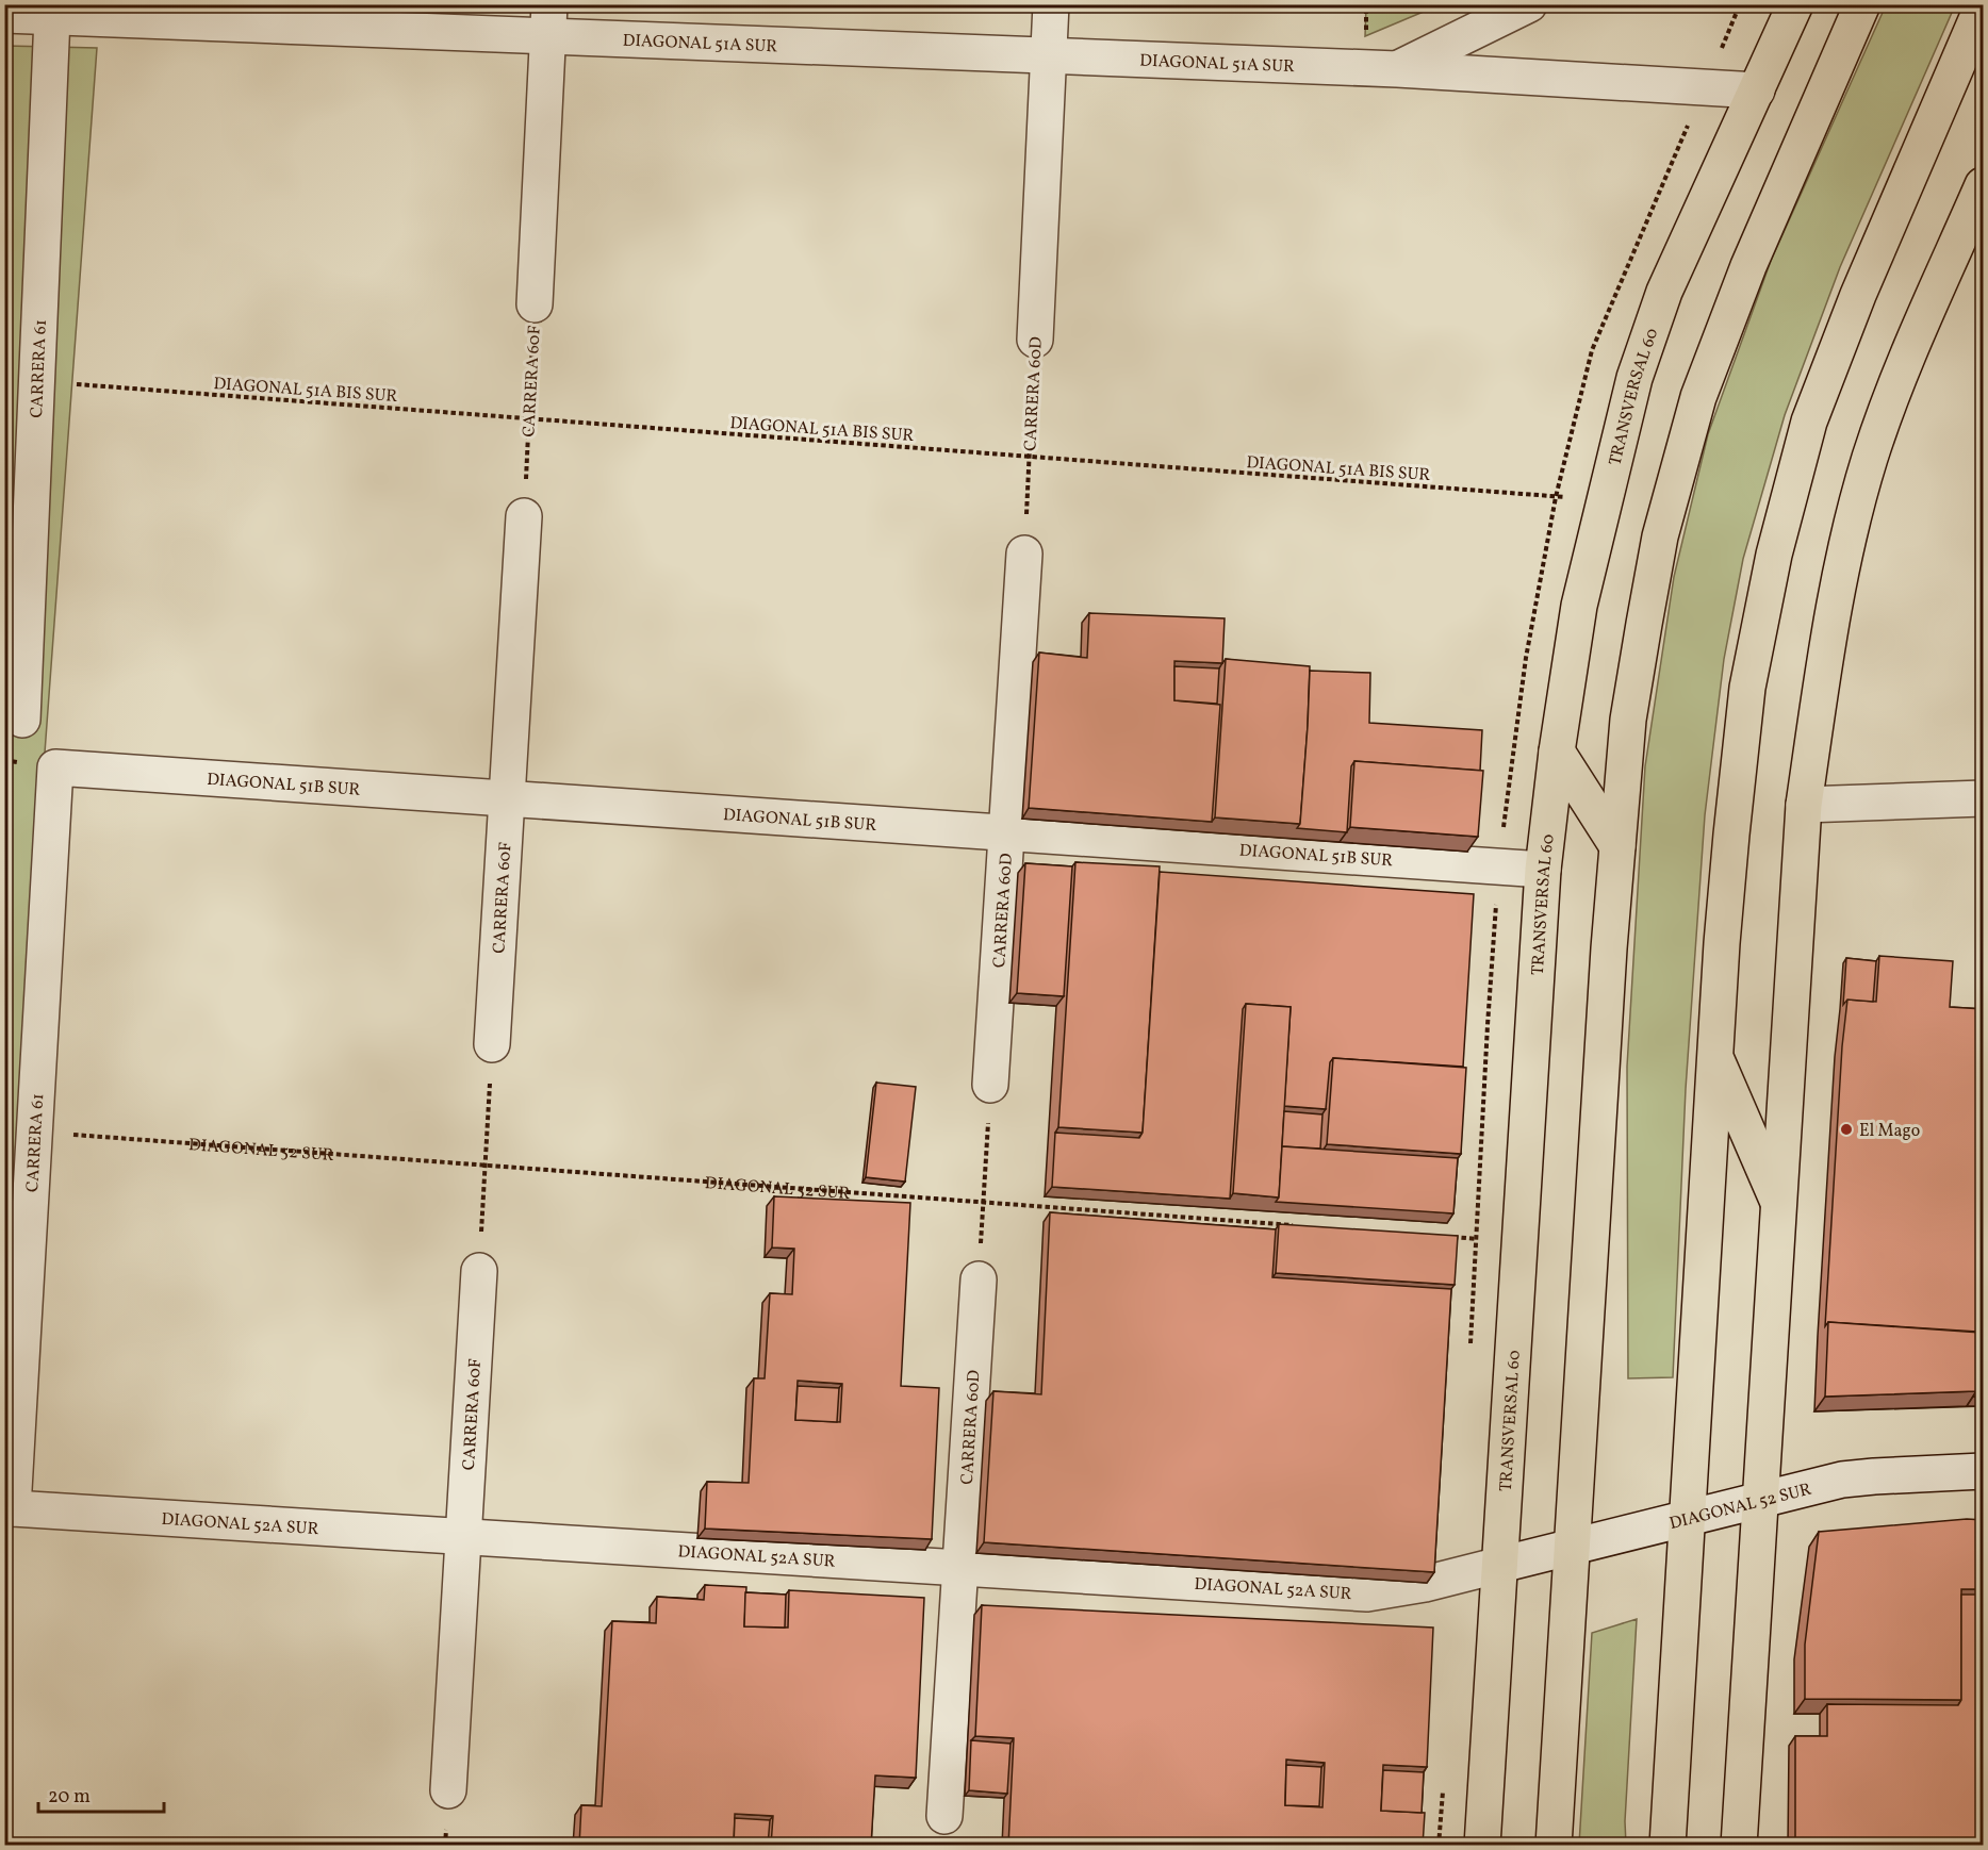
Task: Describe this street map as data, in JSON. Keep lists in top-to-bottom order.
{
  "streets": {
    "highway": ["TRANSVERSAL 60"],
    "street": [
      "DIAGONAL 51A SUR",
      "CARRERA 61",
      "CARRERA 60F",
      "CARRERA 60D",
      "DIAGONAL 51B SUR",
      "DIAGONAL 52 SUR",
      "DIAGONAL 52A SUR"
    ],
    "path": ["DIAGONAL 51A BIS SUR"]
  },
  "crossings": [
    ["DIAGONAL 51A SUR", "CARRERA 61"],
    ["DIAGONAL 51A SUR", "CARRERA 60F"],
    ["DIAGONAL 51A SUR", "CARRERA 60D"],
    ["DIAGONAL 51A SUR", "TRANSVERSAL 60"],
    ["CARRERA 61", "DIAGONAL 51A BIS SUR"],
    ["CARRERA 61", "DIAGONAL 51B SUR"],
    ["CARRERA 61", "DIAGONAL 52 SUR"],
    ["CARRERA 61", "DIAGONAL 52A SUR"],
    ["CARRERA 60F", "DIAGONAL 51A BIS SUR"],
    ["CARRERA 60F", "DIAGONAL 51B SUR"],
    ["CARRERA 60F", "DIAGONAL 52A SUR"],
    ["DIAGONAL 51A BIS SUR", "CARRERA 60D"],
    ["DIAGONAL 51A BIS SUR", "TRANSVERSAL 60"],
    ["CARRERA 60D", "DIAGONAL 51B SUR"],
    ["CARRERA 60D", "DIAGONAL 52A SUR"],
    ["TRANSVERSAL 60", "DIAGONAL 51B SUR"],
    ["TRANSVERSAL 60", "DIAGONAL 52 SUR"],
    ["TRANSVERSAL 60", "DIAGONAL 52A SUR"],
    ["DIAGONAL 52 SUR", "DIAGONAL 52A SUR"]
  ],
  "places": ["El Mago"],
  "scale_bar": "20 m"
}
